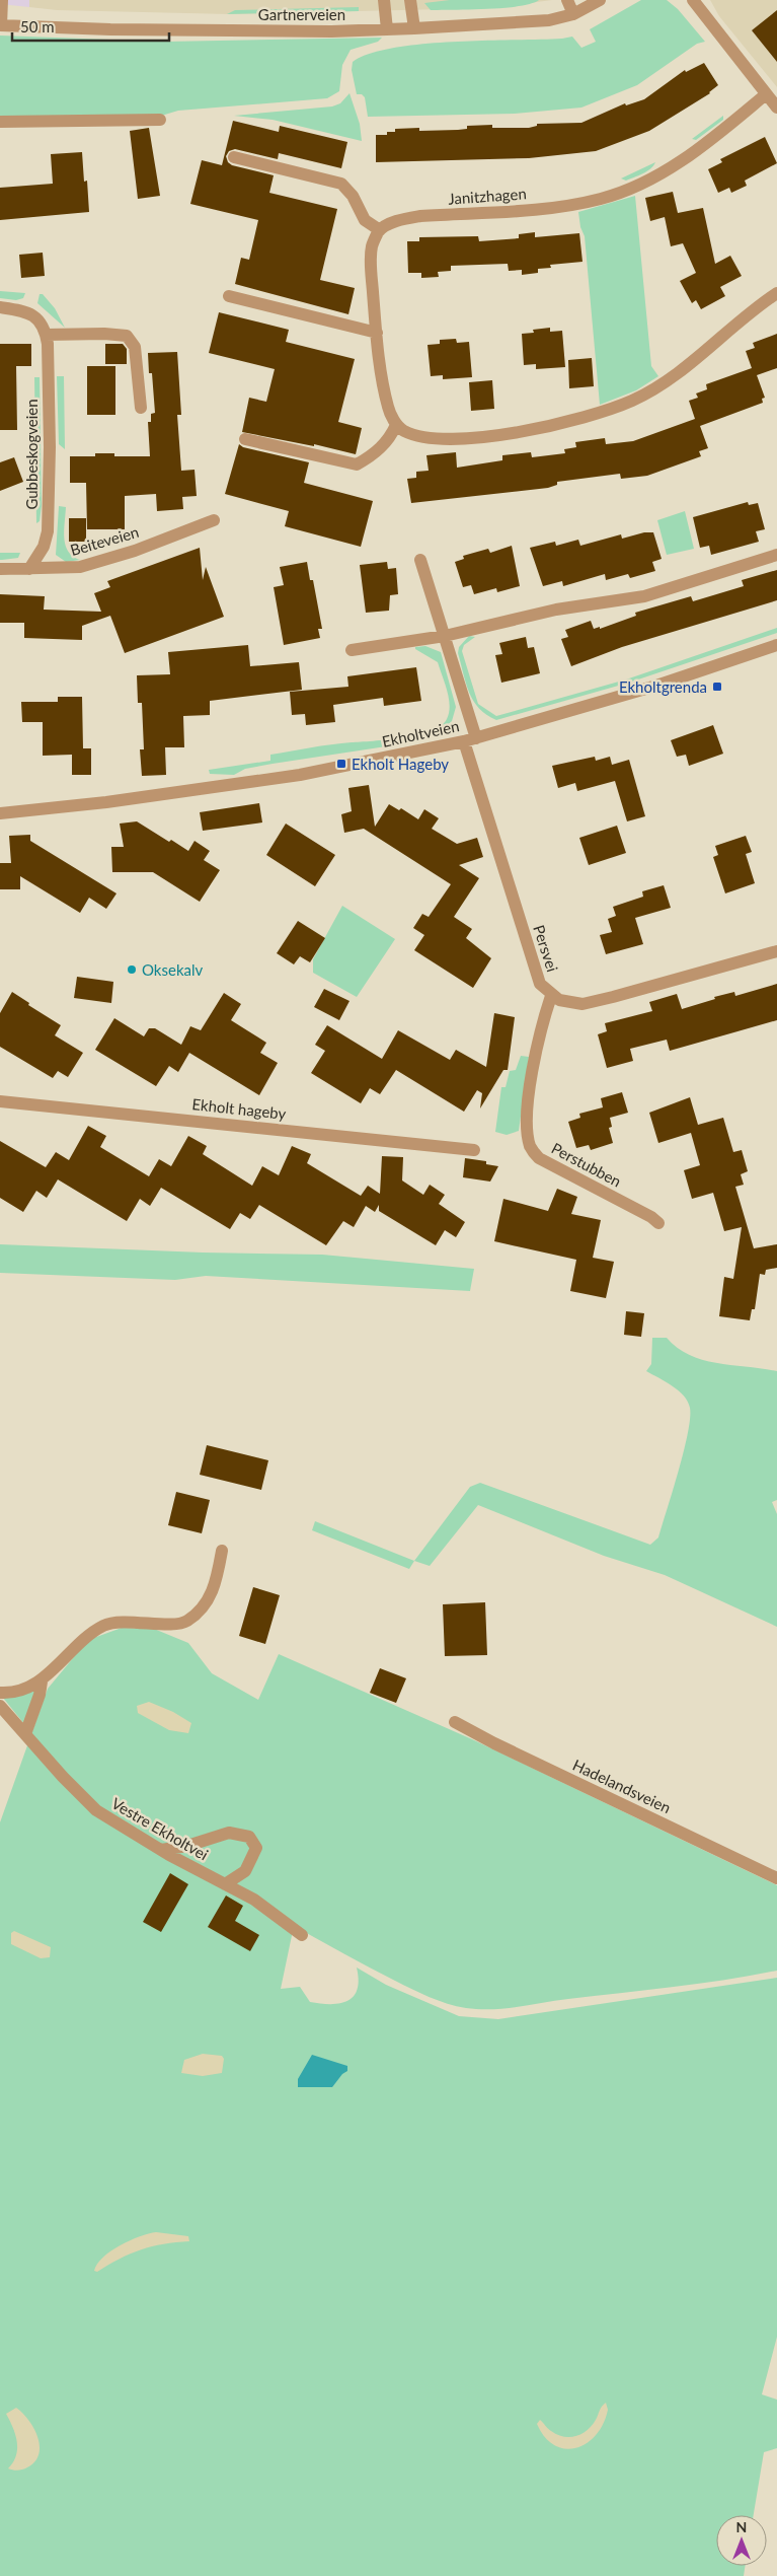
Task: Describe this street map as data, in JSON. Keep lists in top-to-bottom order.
{
  "streets": {
    "street": [
      "Gartnerveien",
      "Janitzhagen",
      "Gubbeskogveien",
      "Beiteveien",
      "Ekholtveien",
      "Persvei",
      "Ekholt hageby",
      "Perstubben",
      "Hadelandsveien",
      "Vestre Ekholtvei"
    ]
  },
  "crossings": [
    ["Gubbeskogveien", "Beiteveien"],
    ["Ekholtveien", "Persvei"],
    ["Persvei", "Perstubben"]
  ],
  "places": {
    "transit": ["Ekholtgrenda", "Ekholt Hageby"],
    "other": ["Oksekalv"]
  },
  "scale_bar": "50 m",
  "north": "top"
}
